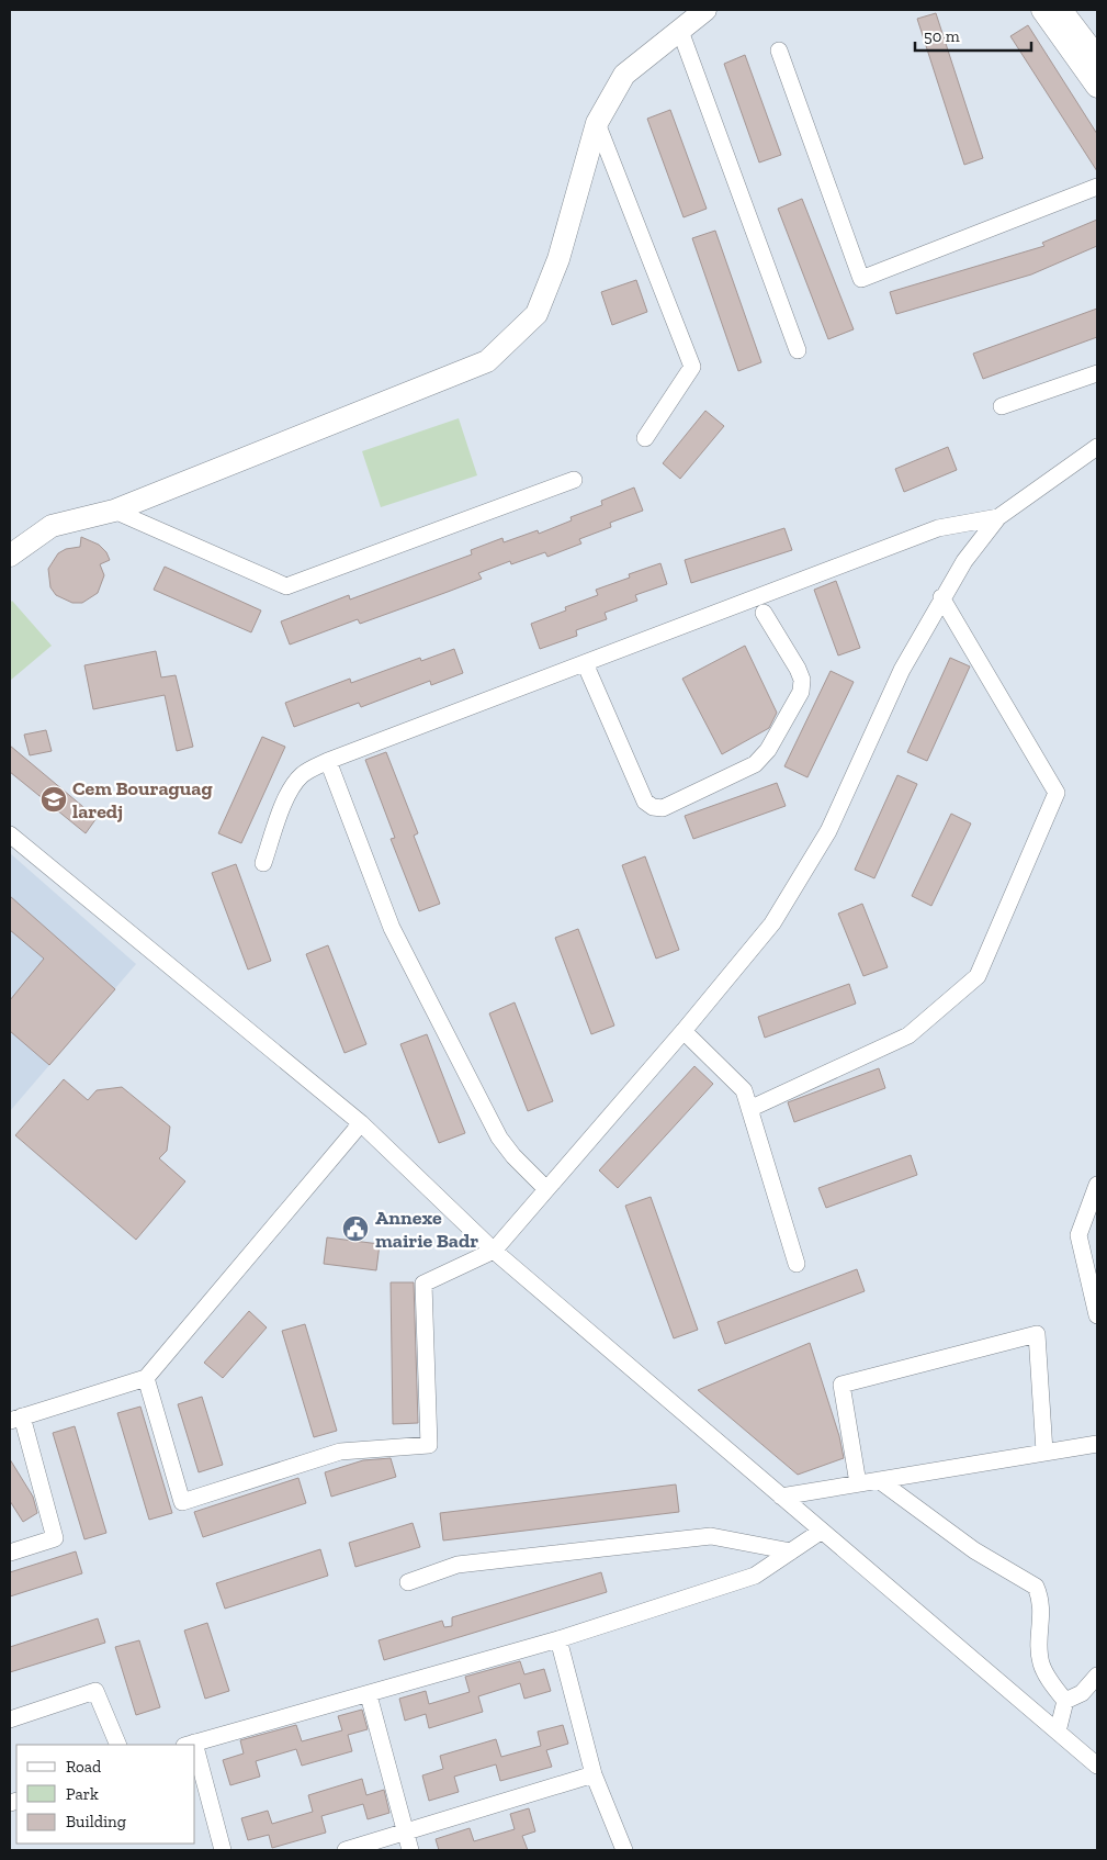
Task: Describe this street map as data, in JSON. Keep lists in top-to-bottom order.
{
  "places": {
    "school or university": ["Cem Bouraguag laredj"],
    "public building": ["Annexe mairie Badr"]
  },
  "legend": ["Road", "Park", "Building"],
  "scale_bar": "50 m"
}
